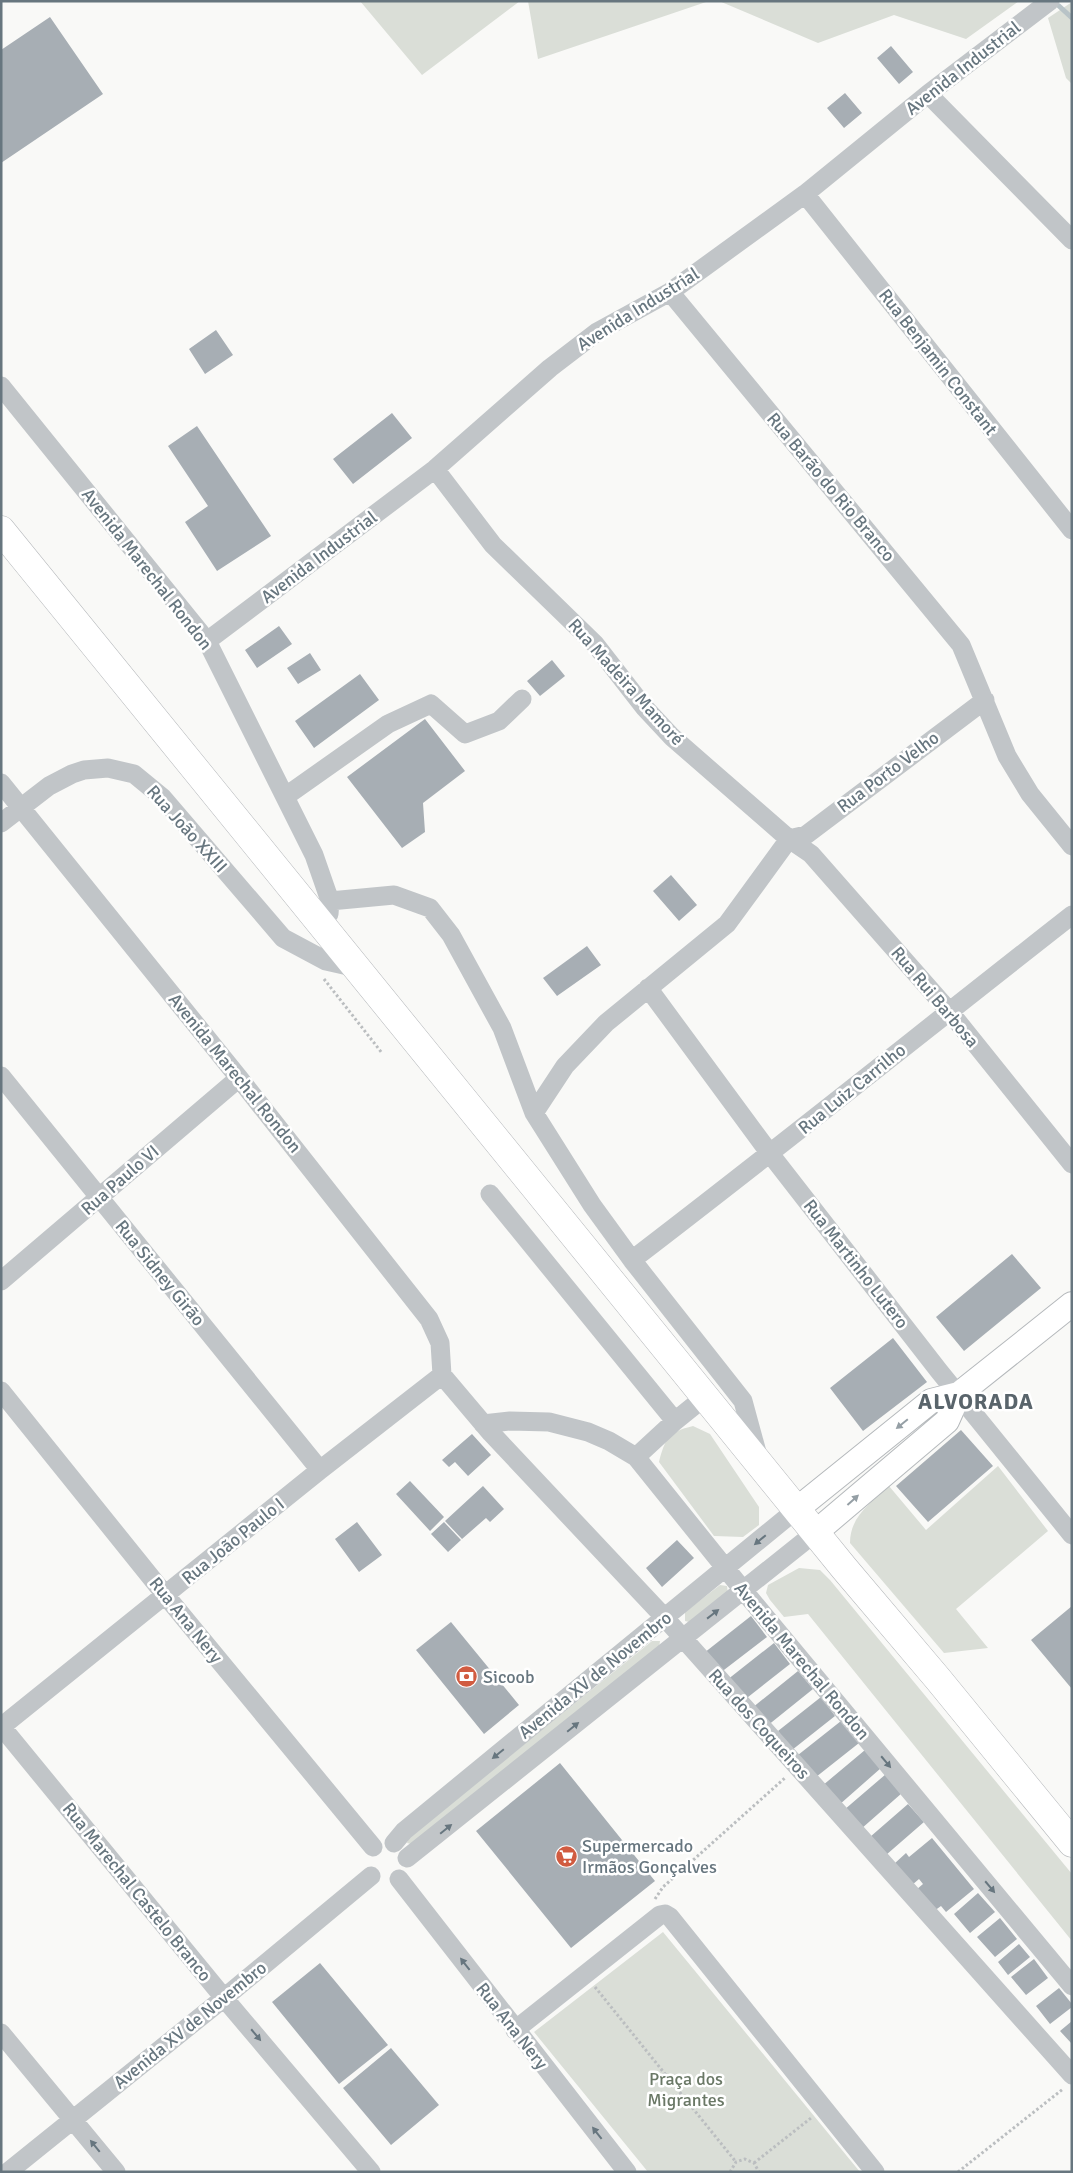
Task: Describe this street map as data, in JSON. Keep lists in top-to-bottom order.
{
  "streets": {
    "street": [
      "Avenida Industrial",
      "Rua Benjamin Constant",
      "Rua Barão do Rio Branco",
      "Avenida Marechal Rondon",
      "Rua Madeira Mamoré",
      "Rua Porto Velho",
      "Rua João XXIII",
      "Rua Rui Barbosa",
      "Rua Luiz Carrilho",
      "Rua Paulo VI",
      "Rua Martinho Lutero",
      "Rua Sidney Girão",
      "Rua João Paulo I",
      "Rua Ana Nery",
      "Avenida XV de Novembro",
      "Rua dos Coqueiros",
      "Rua Marechal Castelo Branco"
    ]
  },
  "crossings": [
    ["Avenida Industrial", "Rua Benjamin Constant"],
    ["Avenida Industrial", "Rua Barão do Rio Branco"],
    ["Avenida Industrial", "Avenida Marechal Rondon"],
    ["Avenida Industrial", "Rua Madeira Mamoré"],
    ["Rua Barão do Rio Branco", "Rua Porto Velho"],
    ["Avenida Marechal Rondon", "Rua João XXIII"],
    ["Avenida Marechal Rondon", "Rua Paulo VI"],
    ["Avenida Marechal Rondon", "Rua João Paulo I"],
    ["Avenida Marechal Rondon", "Avenida XV de Novembro"],
    ["Avenida Marechal Rondon", "Rua dos Coqueiros"],
    ["Rua Madeira Mamoré", "Rua Porto Velho"],
    ["Rua Madeira Mamoré", "Rua Rui Barbosa"],
    ["Rua Porto Velho", "Rua Rui Barbosa"],
    ["Rua Rui Barbosa", "Rua Luiz Carrilho"],
    ["Rua Luiz Carrilho", "Rua Martinho Lutero"],
    ["Rua Paulo VI", "Rua Sidney Girão"],
    ["Rua Sidney Girão", "Rua João Paulo I"],
    ["Rua João Paulo I", "Rua Ana Nery"],
    ["Rua João Paulo I", "Rua dos Coqueiros"],
    ["Rua João Paulo I", "Rua Marechal Castelo Branco"],
    ["Rua Ana Nery", "Avenida XV de Novembro"],
    ["Avenida XV de Novembro", "Rua dos Coqueiros"],
    ["Avenida XV de Novembro", "Rua Marechal Castelo Branco"]
  ],
  "one_way": ["Rua Ana Nery", "Rua Marechal Castelo Branco"],
  "districts": ["ALVORADA"],
  "parks": ["Praça dos Migrantes"],
  "places": {
    "bank": ["Sicoob"],
    "supermarket": ["Supermercado Irmãos Gonçalves"]
  }
}
